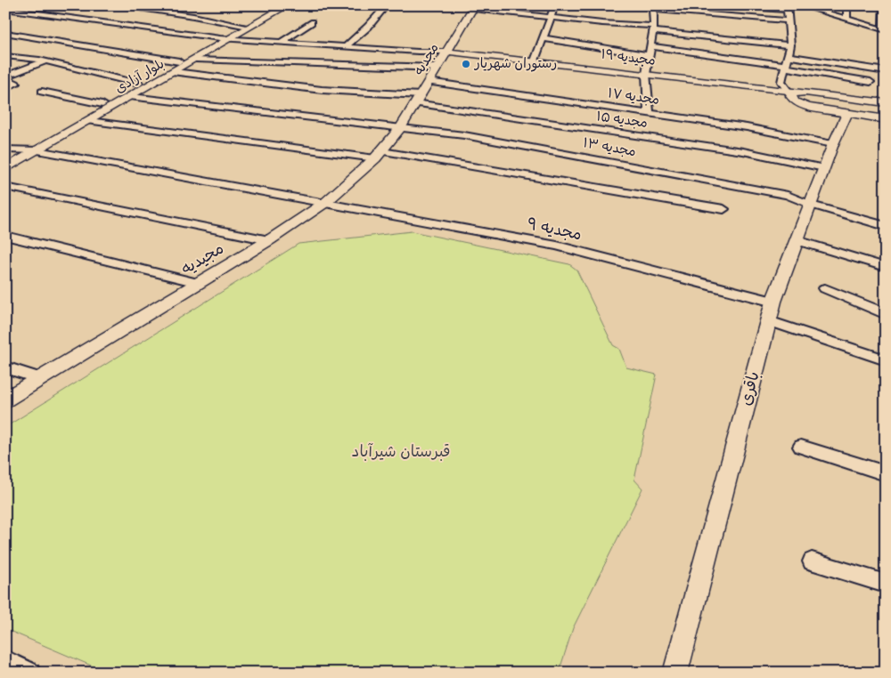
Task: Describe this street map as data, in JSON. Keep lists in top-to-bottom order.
{
  "streets": {
    "street": [
      "مجیدیه ۱۹",
      "مجدیه",
      "بلوار آزادی",
      "مجدیه ۱۷",
      "مجدیه ۱۵",
      "مجدیه ۱۳",
      "مجدیه ۹",
      "مجیدیه",
      "باقری"
    ]
  },
  "crossings": [
    ["مجیدیه ۱۹", "مجدیه"],
    ["مجدیه", "مجدیه ۱۷"],
    ["مجدیه", "مجدیه ۱۵"],
    ["مجدیه", "مجدیه ۱۳"],
    ["مجدیه", "مجیدیه"],
    ["بلوار آزادی", "مجدیه ۱۵"],
    ["بلوار آزادی", "مجدیه ۱۳"],
    ["بلوار آزادی", "مجدیه ۹"],
    ["مجدیه ۱۷", "باقری"],
    ["مجدیه ۱۵", "باقری"],
    ["مجدیه ۱۳", "مجیدیه"],
    ["مجدیه ۱۳", "باقری"],
    ["مجدیه ۹", "مجیدیه"],
    ["مجدیه ۹", "باقری"]
  ],
  "parks": ["قبرستان شیرآباد"],
  "places": ["رستوران شهریار"]
}
